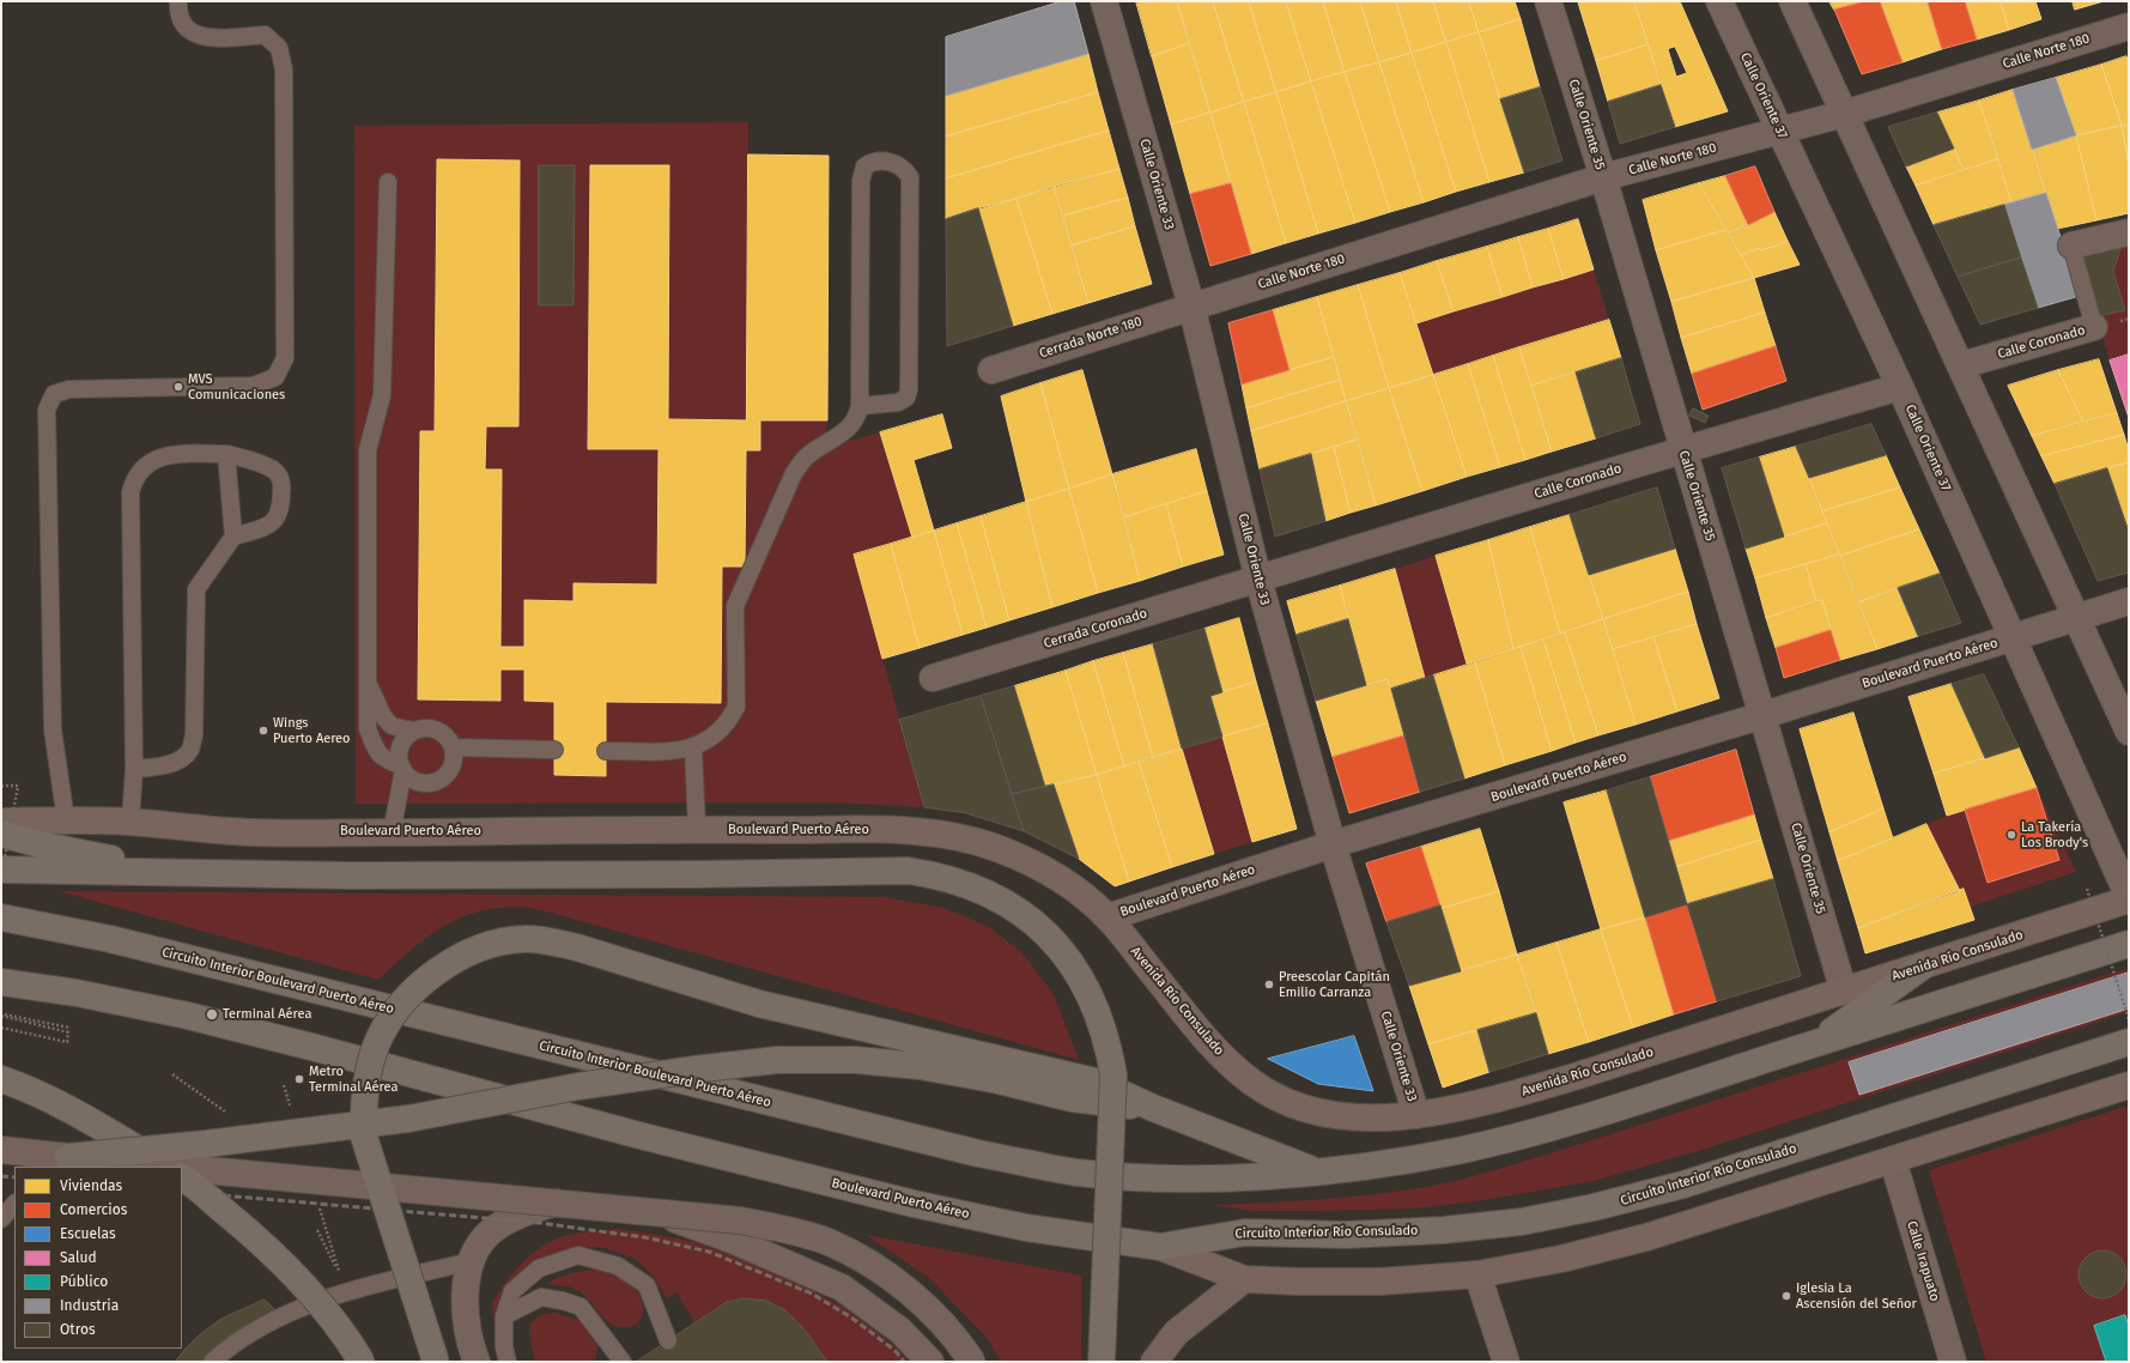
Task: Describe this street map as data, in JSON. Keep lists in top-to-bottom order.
{
  "streets": {
    "highway": ["Boulevard Puerto Aéreo", "Circuito Interior Boulevard Puerto Aéreo", "Circuito Interior Río Consulado"],
    "main road": ["Avenida Río Consulado"],
    "street": [
      "Calle Norte 180",
      "Calle Oriente 37",
      "Calle Oriente 35",
      "Calle Oriente 33",
      "Cerrada Norte 180",
      "Calle Coronado",
      "Cerrada Coronado",
      "Calle Irapuato"
    ]
  },
  "crossings": [
    ["Calle Norte 180", "Calle Oriente 37"],
    ["Calle Norte 180", "Calle Oriente 35"],
    ["Calle Norte 180", "Calle Oriente 33"],
    ["Calle Norte 180", "Cerrada Norte 180"],
    ["Calle Oriente 37", "Calle Coronado"],
    ["Calle Oriente 37", "Boulevard Puerto Aéreo"],
    ["Calle Oriente 37", "Avenida Río Consulado"],
    ["Calle Oriente 35", "Calle Coronado"],
    ["Calle Oriente 35", "Boulevard Puerto Aéreo"],
    ["Calle Oriente 35", "Avenida Río Consulado"],
    ["Calle Oriente 33", "Cerrada Norte 180"],
    ["Calle Oriente 33", "Calle Coronado"],
    ["Calle Oriente 33", "Cerrada Coronado"],
    ["Calle Oriente 33", "Boulevard Puerto Aéreo"],
    ["Calle Oriente 33", "Avenida Río Consulado"],
    ["Calle Coronado", "Cerrada Coronado"],
    ["Boulevard Puerto Aéreo", "Avenida Río Consulado"],
    ["Boulevard Puerto Aéreo", "Circuito Interior Río Consulado"]
  ],
  "places": [
    "MVS Comunicaciones",
    "Wings Puerto Aereo",
    "La Takería Los Brody's",
    "Preescolar Capitán Emilio Carranza",
    "Terminal Aérea",
    "Metro Terminal Aérea",
    "Iglesia La Ascensión del Señor"
  ],
  "legend": [
    "Viviendas",
    "Comercios",
    "Escuelas",
    "Salud",
    "Público",
    "Industria",
    "Otros"
  ]
}
